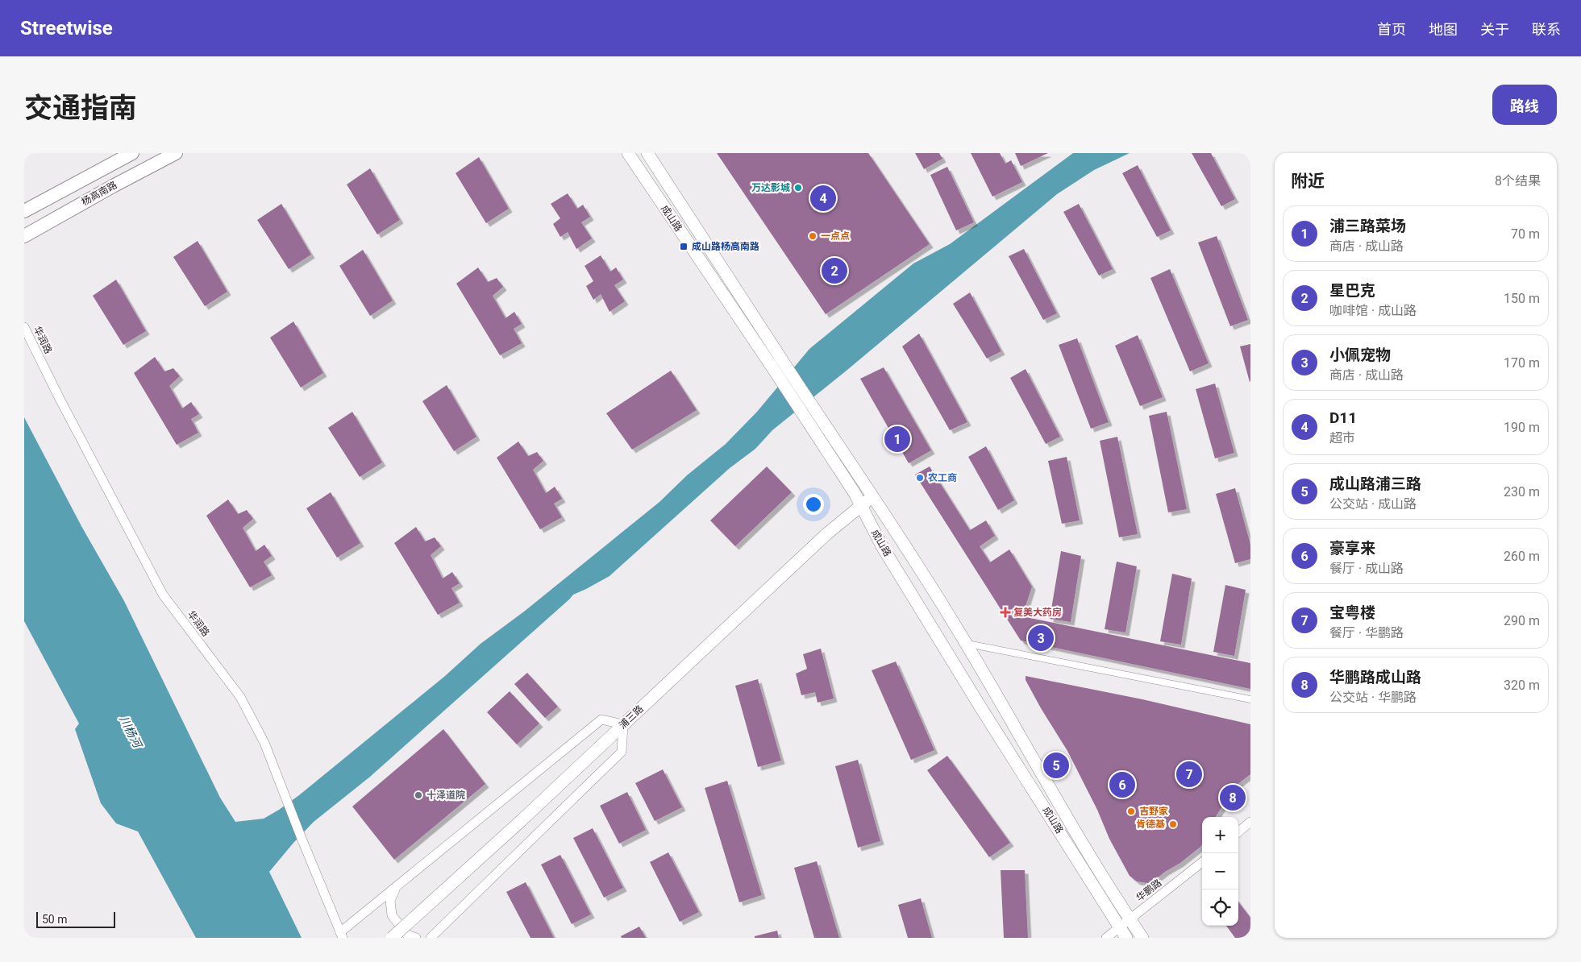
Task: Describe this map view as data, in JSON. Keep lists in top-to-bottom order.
{
  "streets": {
    "main road": ["杨高南路", "成山路", "浦三路"],
    "street": ["华润路", "华鹏路"]
  },
  "crossings": [
    ["成山路", "浦三路"],
    ["成山路", "华鹏路"]
  ],
  "water": ["川杨河"],
  "places": {
    "other": [
      "万达影城",
      "一点点",
      "农工商",
      "十泽道院",
      "吉野家",
      "肯德基"
    ],
    "transit": ["成山路杨高南路"],
    "health": ["复美大药房"]
  },
  "scale_bar": "50 m",
  "page": {
    "header": "Streetwise",
    "nav": [
      "首页",
      "地图",
      "关于",
      "联系"
    ],
    "title": "交通指南",
    "buttons": "路线",
    "heading": ["附近", "8个结果"],
    "pins": [
      "4",
      "2",
      "1",
      "3",
      "5",
      "7",
      "6",
      "8"
    ],
    "list": [
      {
        "mark": "1",
        "name": "浦三路菜场",
        "note": "商店 · 成山路",
        "value": "70 m"
      },
      {
        "mark": "2",
        "name": "星巴克",
        "note": "咖啡馆 · 成山路",
        "value": "150 m"
      },
      {
        "mark": "3",
        "name": "小佩宠物",
        "note": "商店 · 成山路",
        "value": "170 m"
      },
      {
        "mark": "4",
        "name": "D11",
        "note": "超市",
        "value": "190 m"
      },
      {
        "mark": "5",
        "name": "成山路浦三路",
        "note": "公交站 · 成山路",
        "value": "230 m"
      },
      {
        "mark": "6",
        "name": "豪享来",
        "note": "餐厅 · 成山路",
        "value": "260 m"
      },
      {
        "mark": "7",
        "name": "宝粤楼",
        "note": "餐厅 · 华鹏路",
        "value": "290 m"
      },
      {
        "mark": "8",
        "name": "华鹏路成山路",
        "note": "公交站 · 华鹏路",
        "value": "320 m"
      }
    ],
    "map_buttons": ["+", "−"],
    "scale": "50 m"
  }
}
